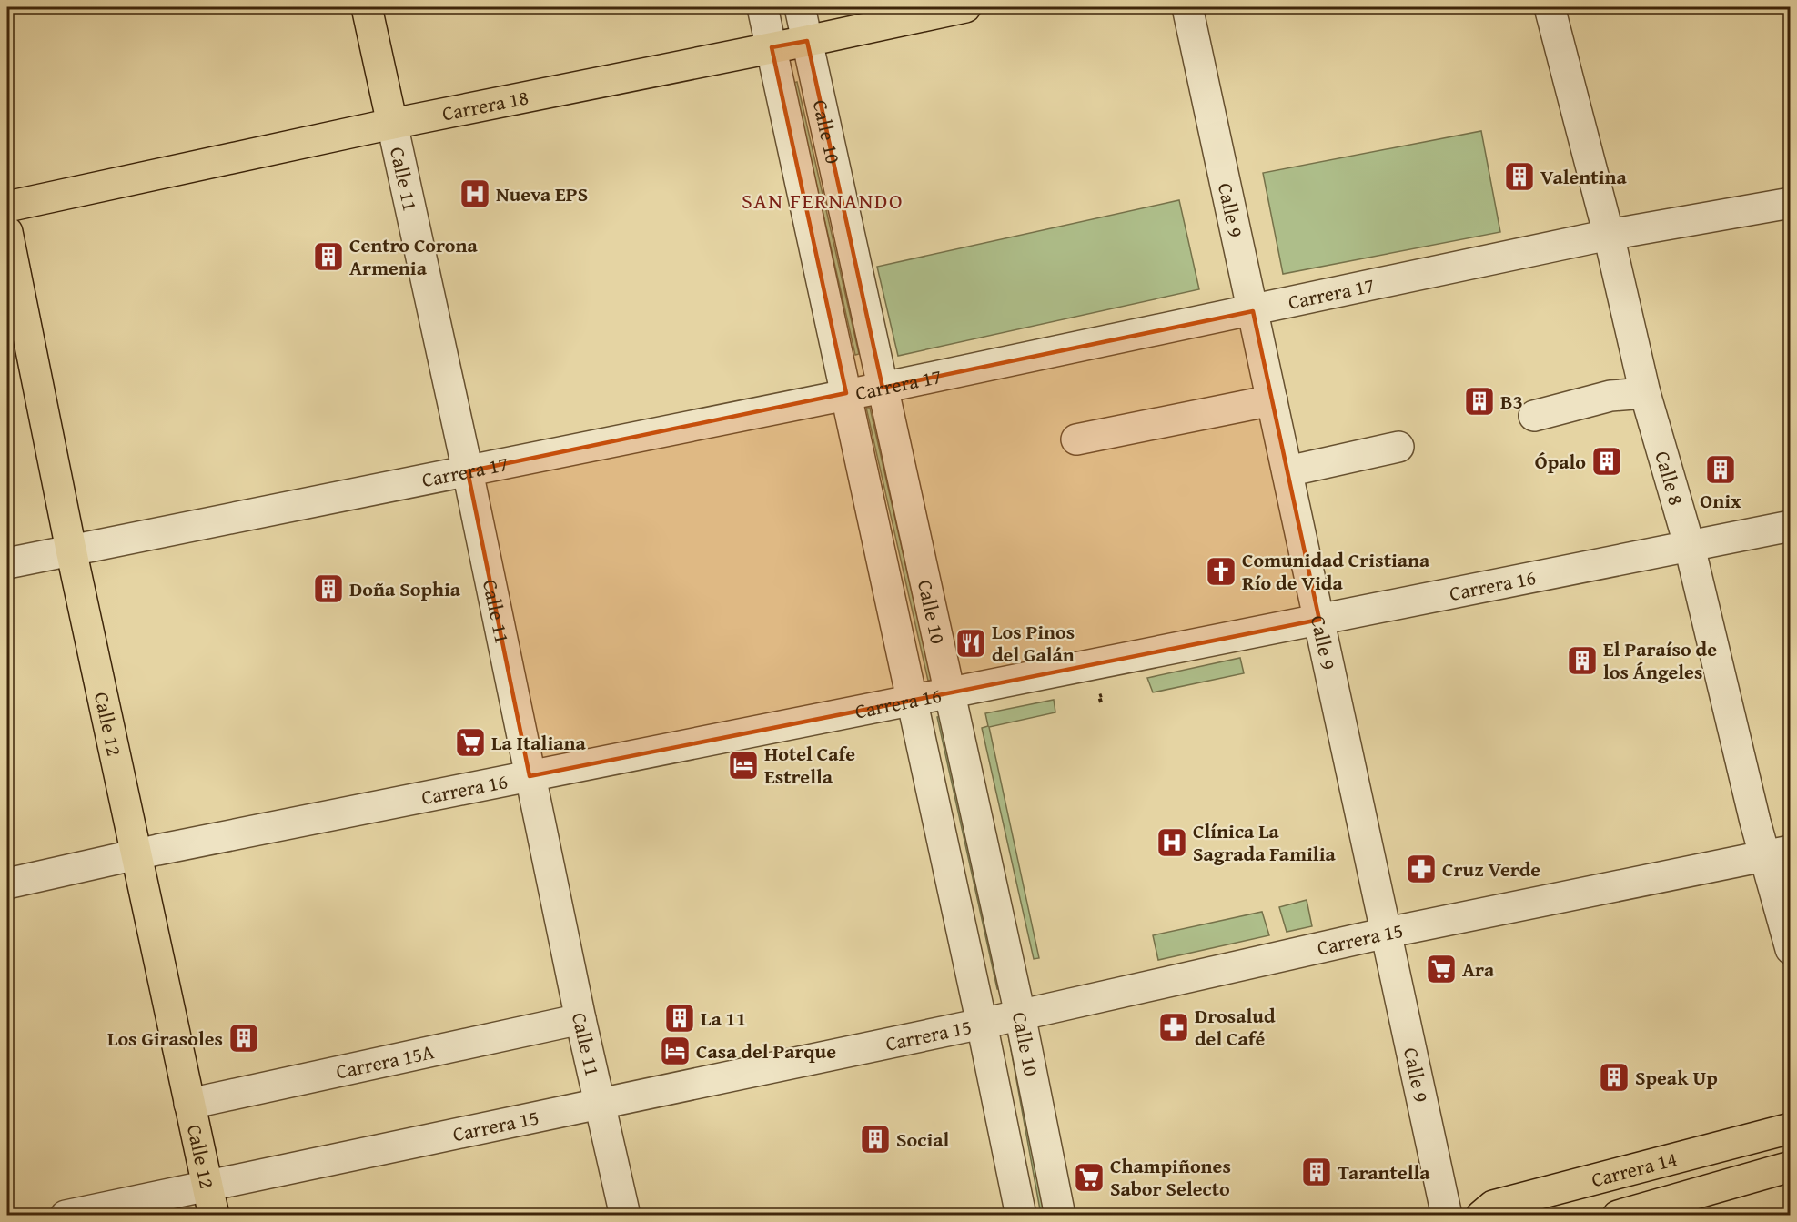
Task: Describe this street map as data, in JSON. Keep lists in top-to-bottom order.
{
  "streets": {
    "main road": [
      "Carrera 18",
      "Calle 11",
      "Calle 12",
      "Carrera 14"
    ],
    "street": [
      "Calle 10",
      "Calle 9",
      "Carrera 17",
      "Calle 8",
      "Carrera 16",
      "Carrera 15",
      "Carrera 15A"
    ]
  },
  "crossings": [
    ["Carrera 18", "Calle 10"],
    ["Carrera 18", "Calle 11"],
    ["Calle 10", "Carrera 17"],
    ["Calle 10", "Carrera 16"],
    ["Calle 10", "Carrera 15"],
    ["Calle 11", "Carrera 17"],
    ["Calle 11", "Carrera 16"],
    ["Calle 11", "Carrera 15"],
    ["Calle 11", "Carrera 15A"],
    ["Calle 9", "Carrera 17"],
    ["Calle 9", "Carrera 16"],
    ["Calle 9", "Carrera 15"],
    ["Carrera 17", "Calle 8"],
    ["Carrera 17", "Calle 12"],
    ["Calle 8", "Carrera 16"],
    ["Calle 8", "Carrera 15"],
    ["Carrera 16", "Calle 12"],
    ["Calle 12", "Carrera 15"],
    ["Calle 12", "Carrera 15A"]
  ],
  "districts": ["SAN FERNANDO"],
  "places": {
    "building": [
      "Valentina",
      "Centro Corona Armenia",
      "B3",
      "Ópalo",
      "Onix",
      "Doña Sophia",
      "El Paraíso de los Ángeles",
      "La 11",
      "Los Girasoles",
      "Speak Up",
      "Social",
      "Tarantella"
    ],
    "hospital": ["Nueva EPS", "Clínica La Sagrada Familia"],
    "church": ["Comunidad Cristiana Río de Vida"],
    "restaurant": ["Los Pinos del Galán"],
    "supermarket": ["La Italiana", "Ara", "Champiñones Sabor Selecto"],
    "hotel": ["Hotel Cafe Estrella", "Casa del Parque"],
    "pharmacy": ["Cruz Verde", "Drosalud del Café"]
  }
}
